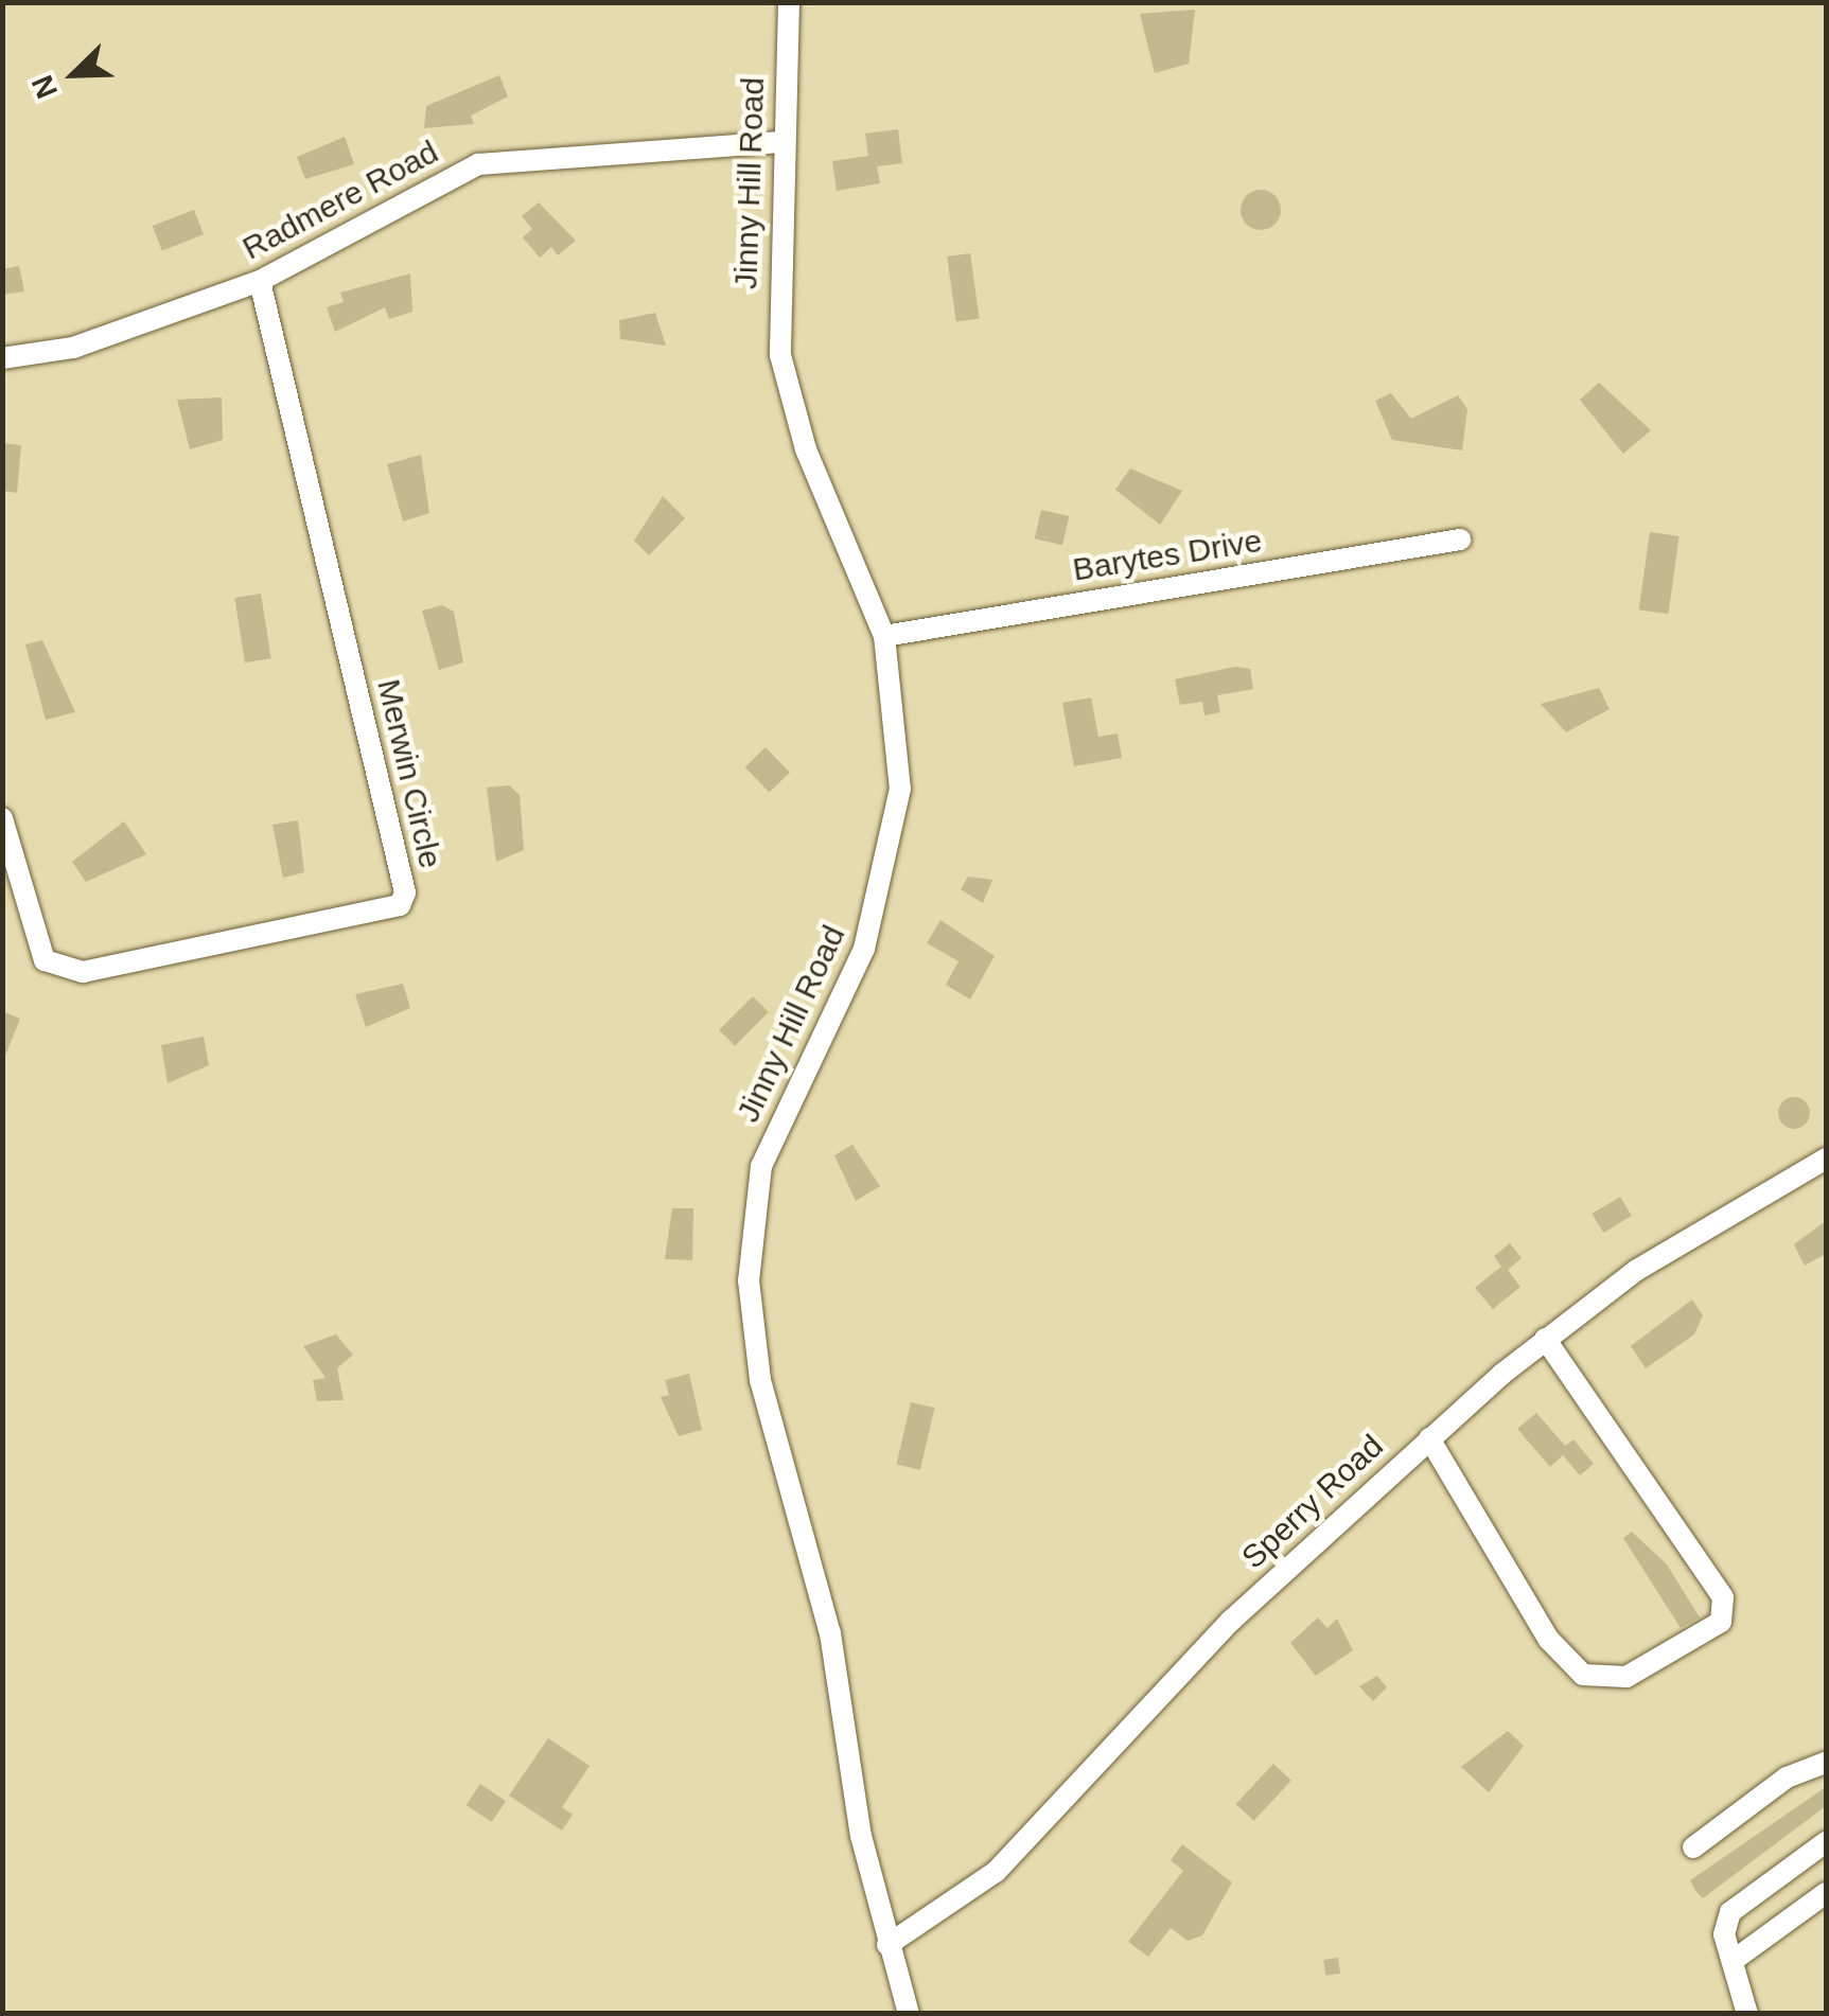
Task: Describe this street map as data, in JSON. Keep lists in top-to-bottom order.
{
  "streets": {
    "street": [
      "Jinny Hill Road",
      "Radmere Road",
      "Barytes Drive",
      "Merwin Circle",
      "Sperry Road"
    ]
  },
  "crossings": [
    ["Jinny Hill Road", "Radmere Road"],
    ["Jinny Hill Road", "Barytes Drive"],
    ["Jinny Hill Road", "Sperry Road"],
    ["Radmere Road", "Merwin Circle"]
  ],
  "north": "bottom left"
}
